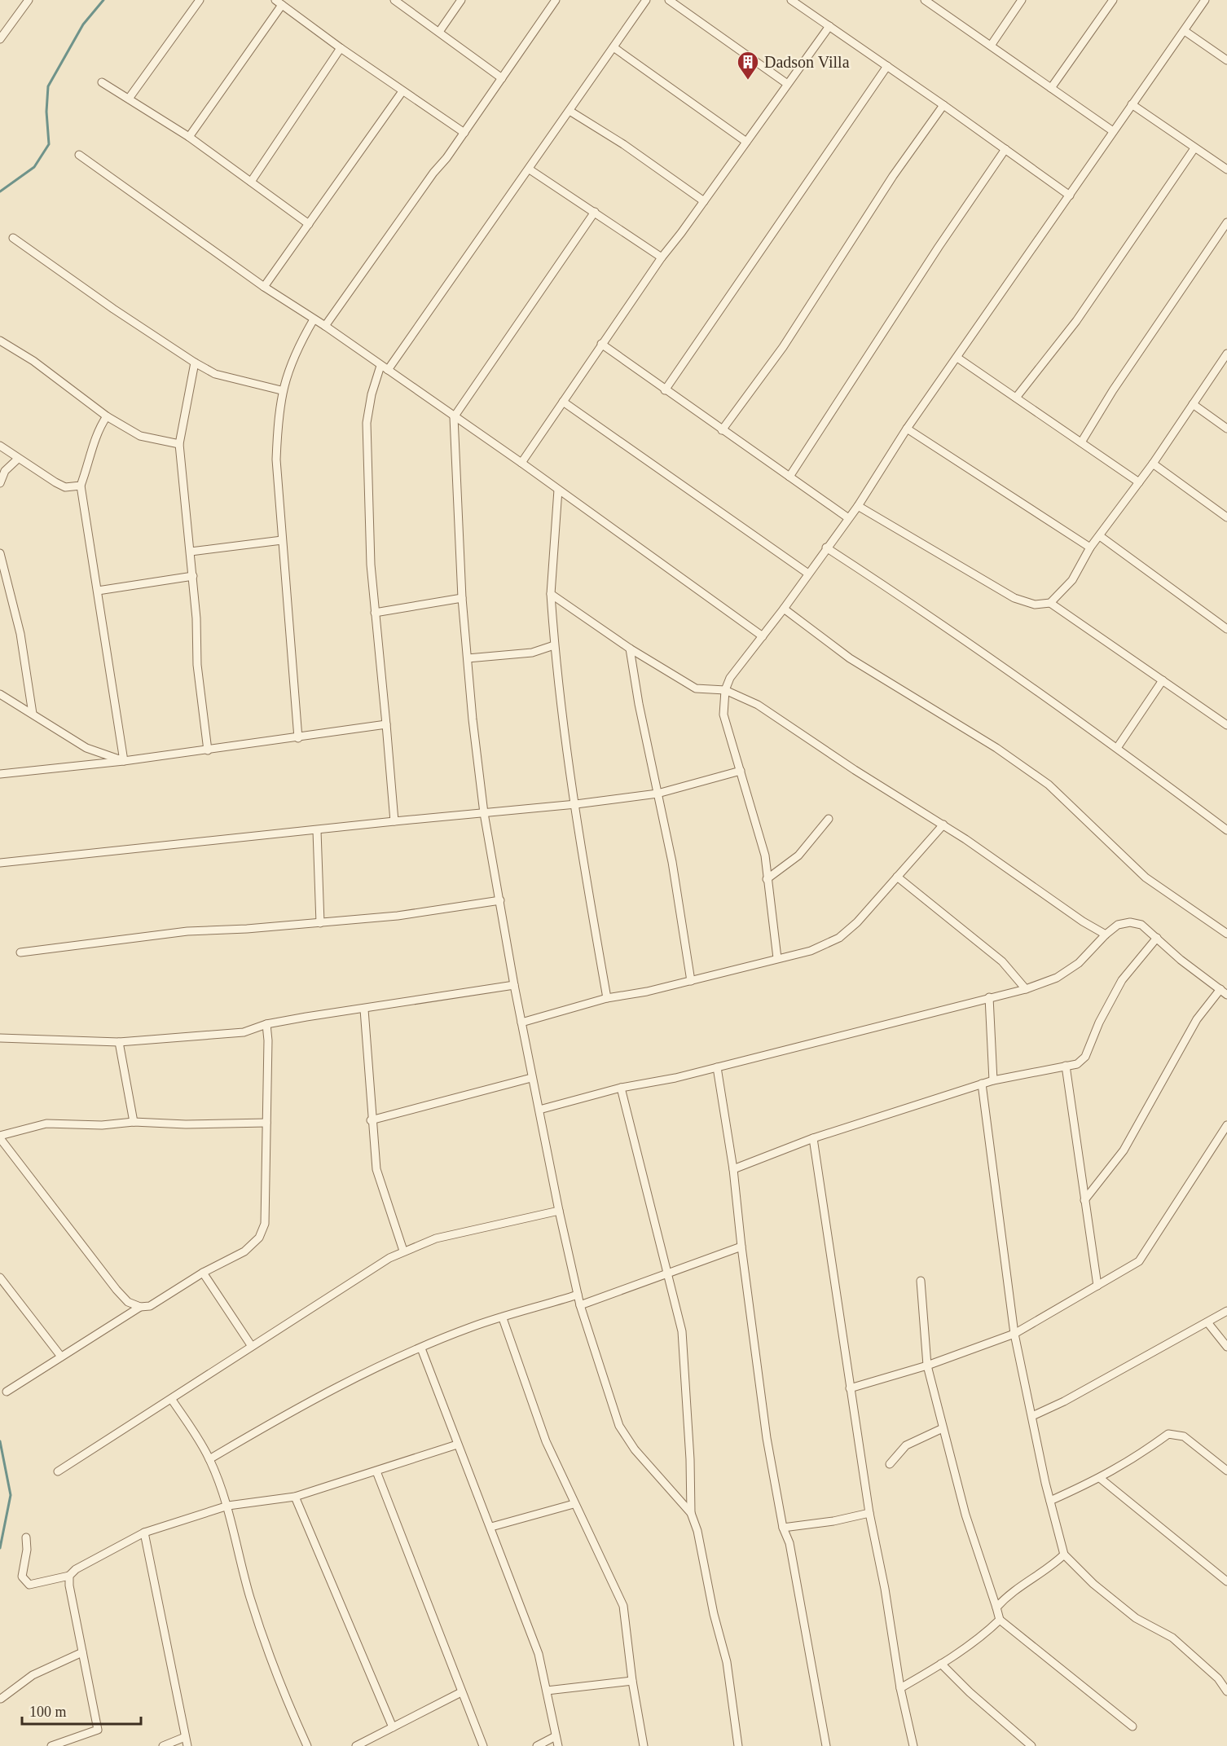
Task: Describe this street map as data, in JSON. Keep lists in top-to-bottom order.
{
  "places": {
    "building": ["Dadson Villa"]
  },
  "scale_bar": "100 m"
}
